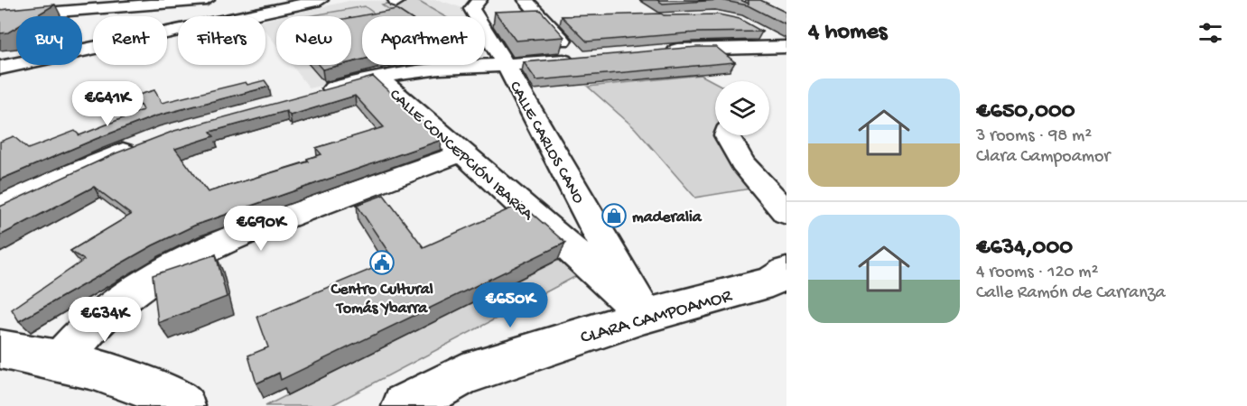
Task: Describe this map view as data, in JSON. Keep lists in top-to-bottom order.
{
  "streets": {
    "street": ["CALLE CARLOS CANO", "CALLE CONCEPCIÓN IBARRA", "CLARA CAMPOAMOR"]
  },
  "crossings": [
    ["CALLE CARLOS CANO", "CALLE CONCEPCIÓN IBARRA"],
    ["CALLE CARLOS CANO", "CLARA CAMPOAMOR"],
    ["CALLE CONCEPCIÓN IBARRA", "CLARA CAMPOAMOR"]
  ],
  "places": {
    "shop": ["maderalia"],
    "public building": ["Centro Cultural Tomás Ybarra"]
  },
  "page": {
    "heading": "4 homes",
    "chip": [
      "Buy",
      "Rent",
      "Filters",
      "New",
      "Apartment"
    ],
    "list": [
      {
        "name": "€650,000",
        "note": "3 rooms · 98 m² · Clara Campoamor"
      },
      {
        "name": "€634,000",
        "note": "4 rooms · 120 m² · Calle Ramón de Carranza"
      }
    ],
    "price": [
      "€641K",
      "€690K",
      "€650K",
      "€634K"
    ]
  }
}
